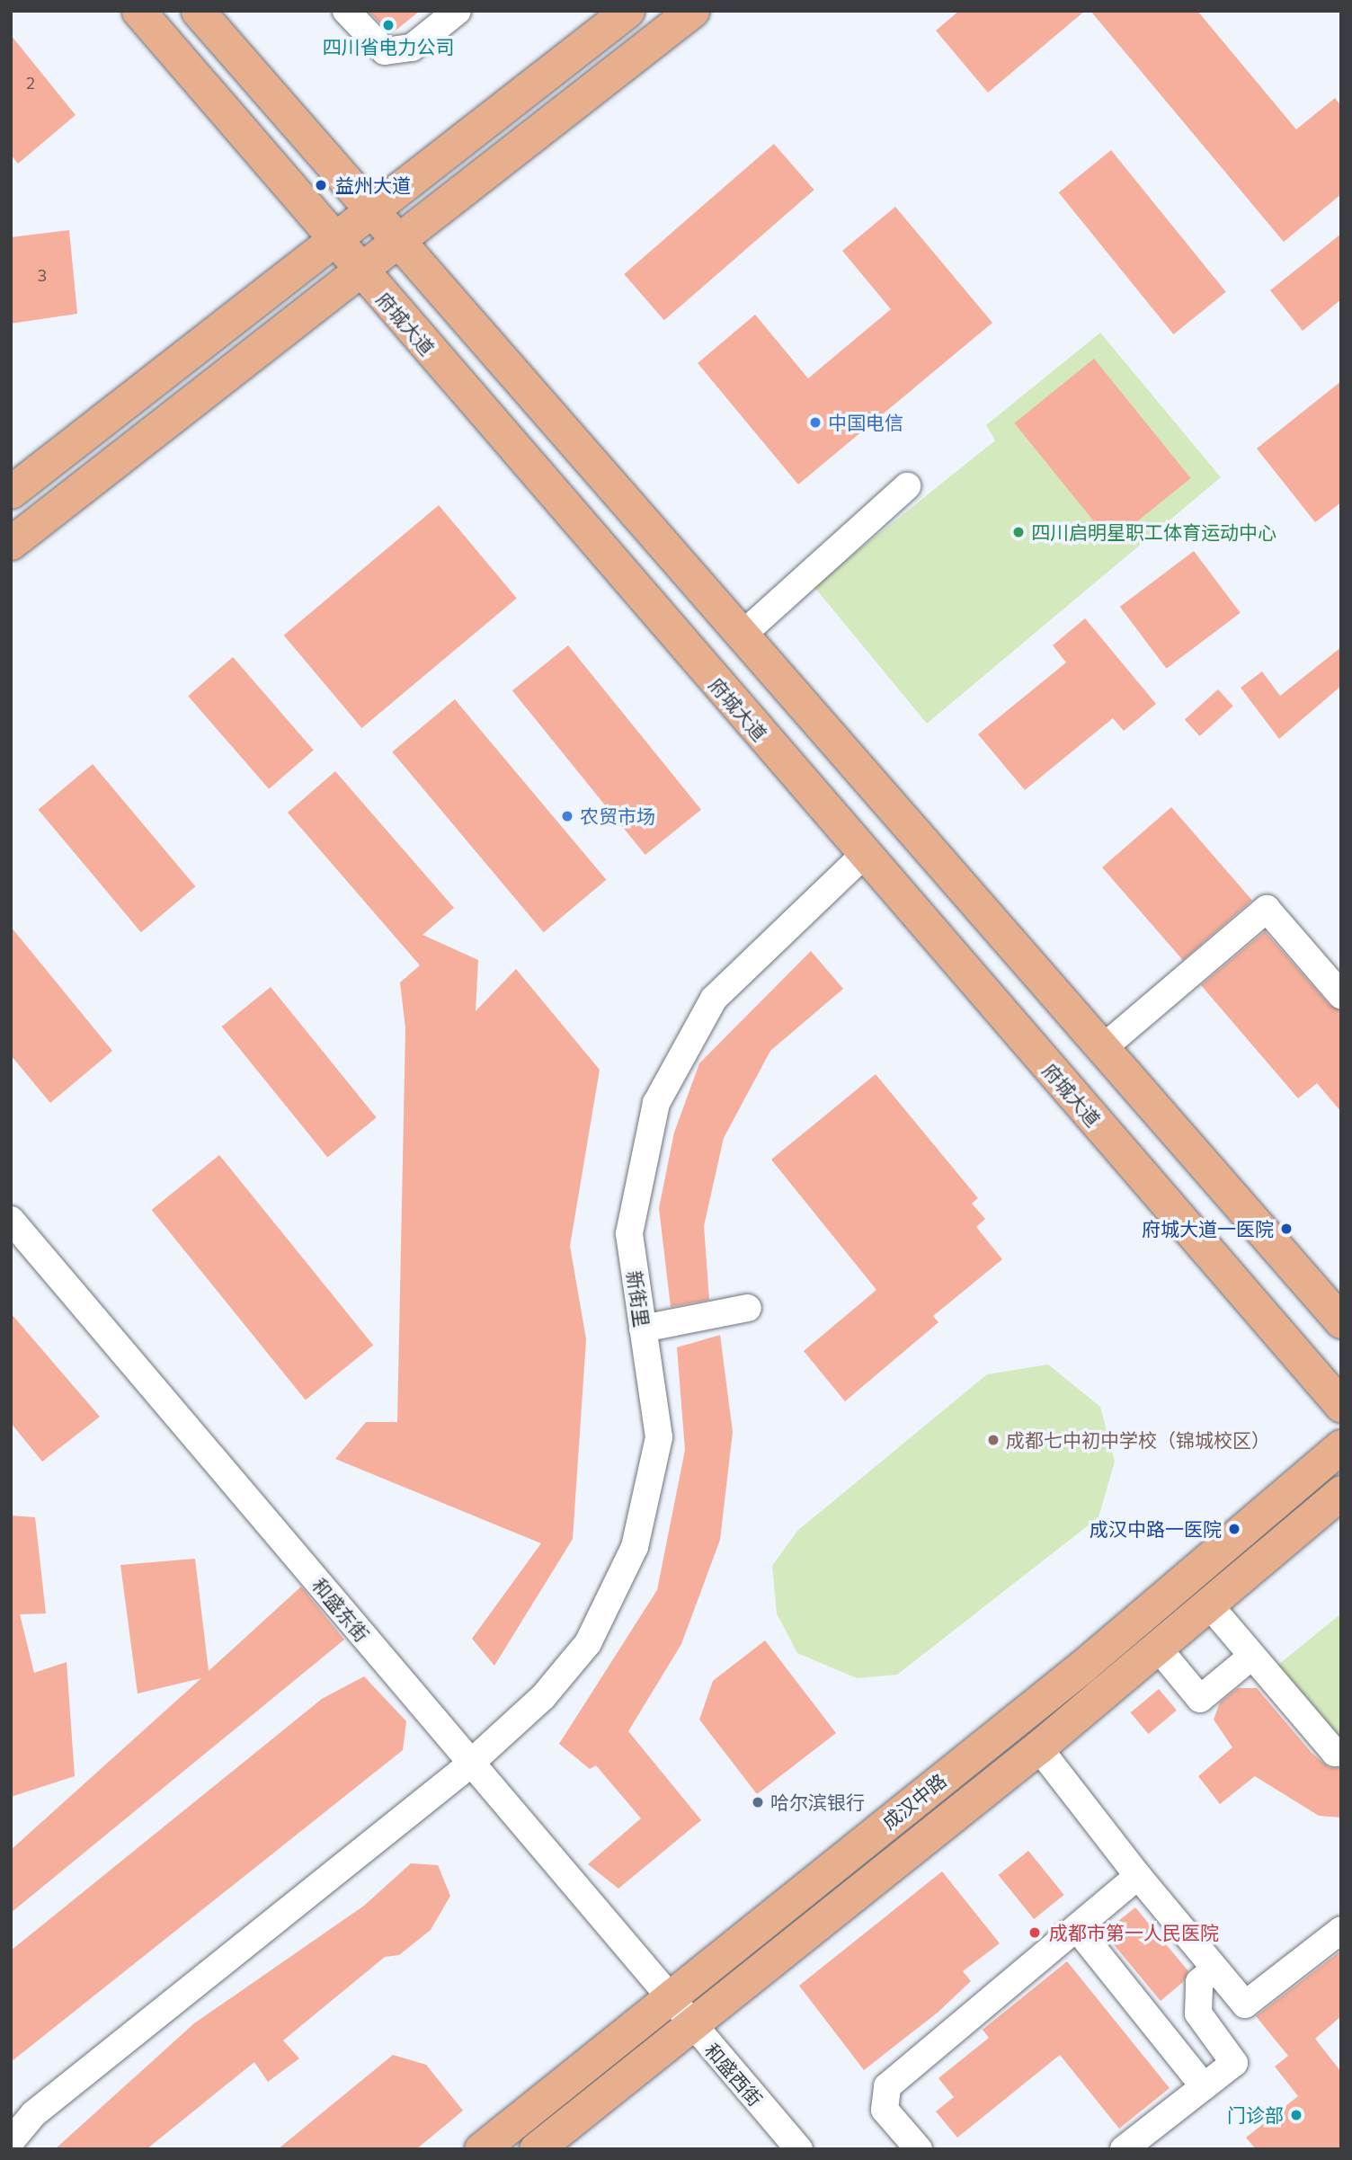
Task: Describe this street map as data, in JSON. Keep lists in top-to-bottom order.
{
  "streets": {
    "main road": ["府城大道", "成汉中路"],
    "street": ["新街里", "和盛东街", "和盛西街"]
  },
  "crossings": [
    ["府城大道", "新街里"],
    ["新街里", "和盛东街"],
    ["和盛东街", "成汉中路"],
    ["和盛东街", "和盛西街"],
    ["成汉中路", "和盛西街"]
  ],
  "places": [
    "四川省电力公司",
    "益州大道",
    "中国电信",
    "四川启明星职工体育运动中心",
    "农贸市场",
    "府城大道一医院",
    "成都七中初中学校（锦城校区）",
    "成汉中路一医院",
    "哈尔滨银行",
    "成都市第一人民医院",
    "门诊部"
  ],
  "house_numbers": ["2", "3"]
}
